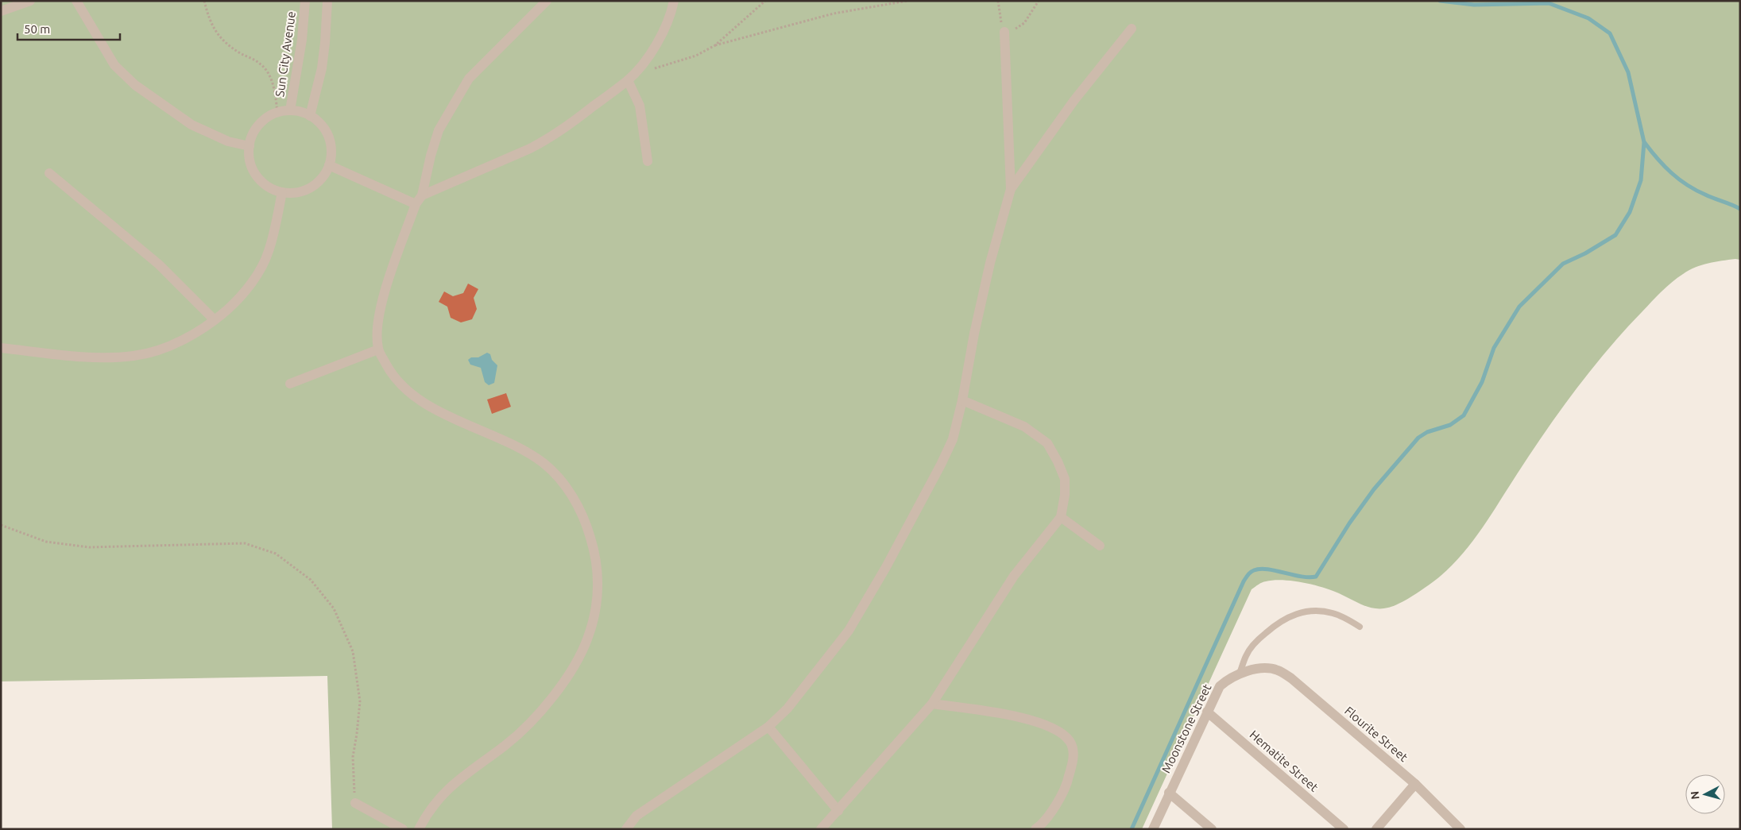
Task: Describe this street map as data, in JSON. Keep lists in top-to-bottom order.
{
  "streets": {
    "street": [
      "Sun City Avenue",
      "Moonstone Street",
      "Flourite Street",
      "Hematite Street"
    ]
  },
  "crossings": [
    ["Moonstone Street", "Flourite Street"],
    ["Moonstone Street", "Hematite Street"]
  ],
  "scale_bar": "50 m",
  "north": "left"
}
